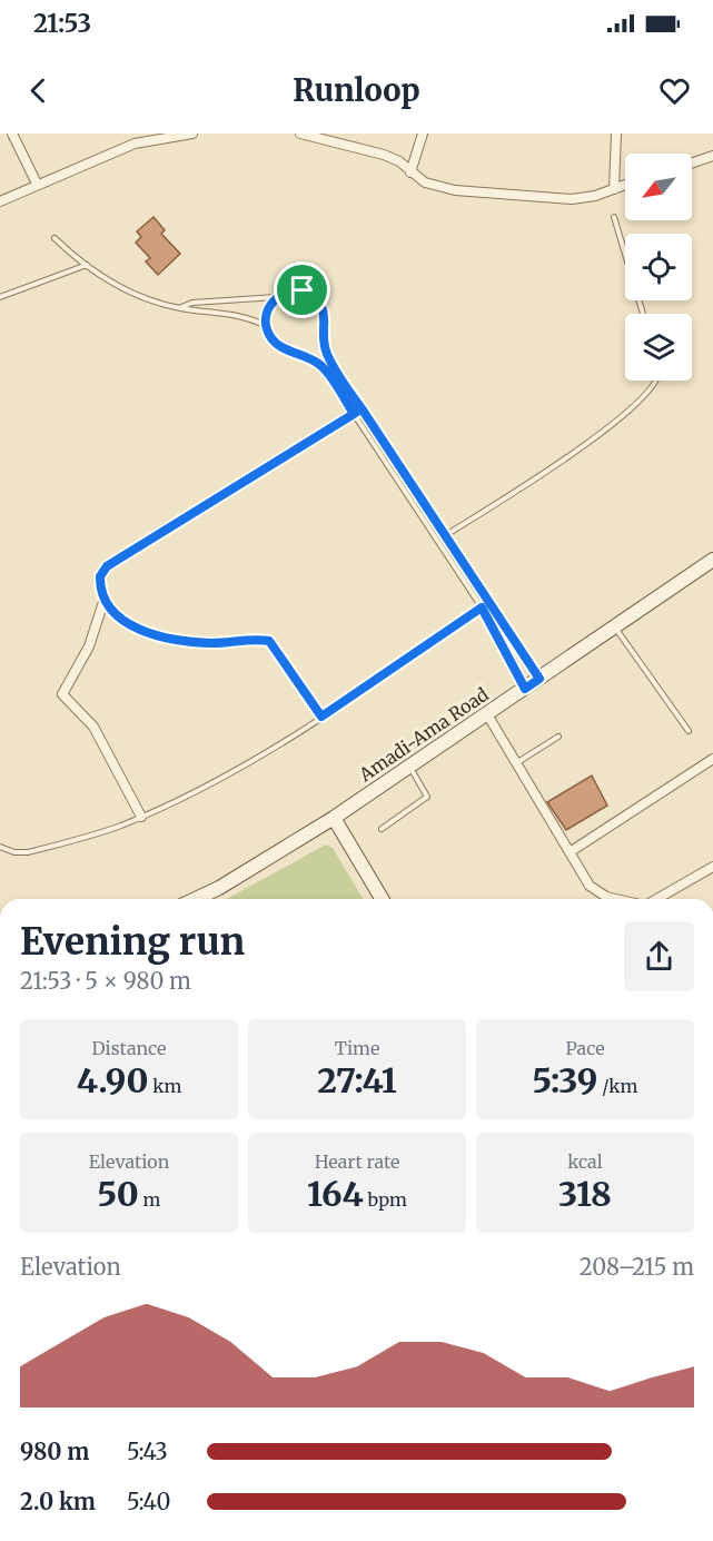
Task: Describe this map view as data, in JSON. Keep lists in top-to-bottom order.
{
  "streets": {
    "street": ["Amadi-Ama Road"]
  },
  "north": "bottom left",
  "page": {
    "status": "21:53",
    "header": "Runloop",
    "heading": ["Evening run", "21:53 · 5 × 980 m"],
    "stats": [
      ["Distance", "4.90 km"],
      ["Time", "27:41"],
      ["Pace", "5:39 /km"],
      ["Elevation", "50 m"],
      ["Heart rate", "164 bpm"],
      ["kcal", "318"]
    ],
    "chart": ["Elevation", "208–215 m"],
    "list": [
      {
        "name": "980 m",
        "note": "5:43"
      },
      {
        "name": "2.0 km",
        "note": "5:40"
      }
    ]
  }
}
